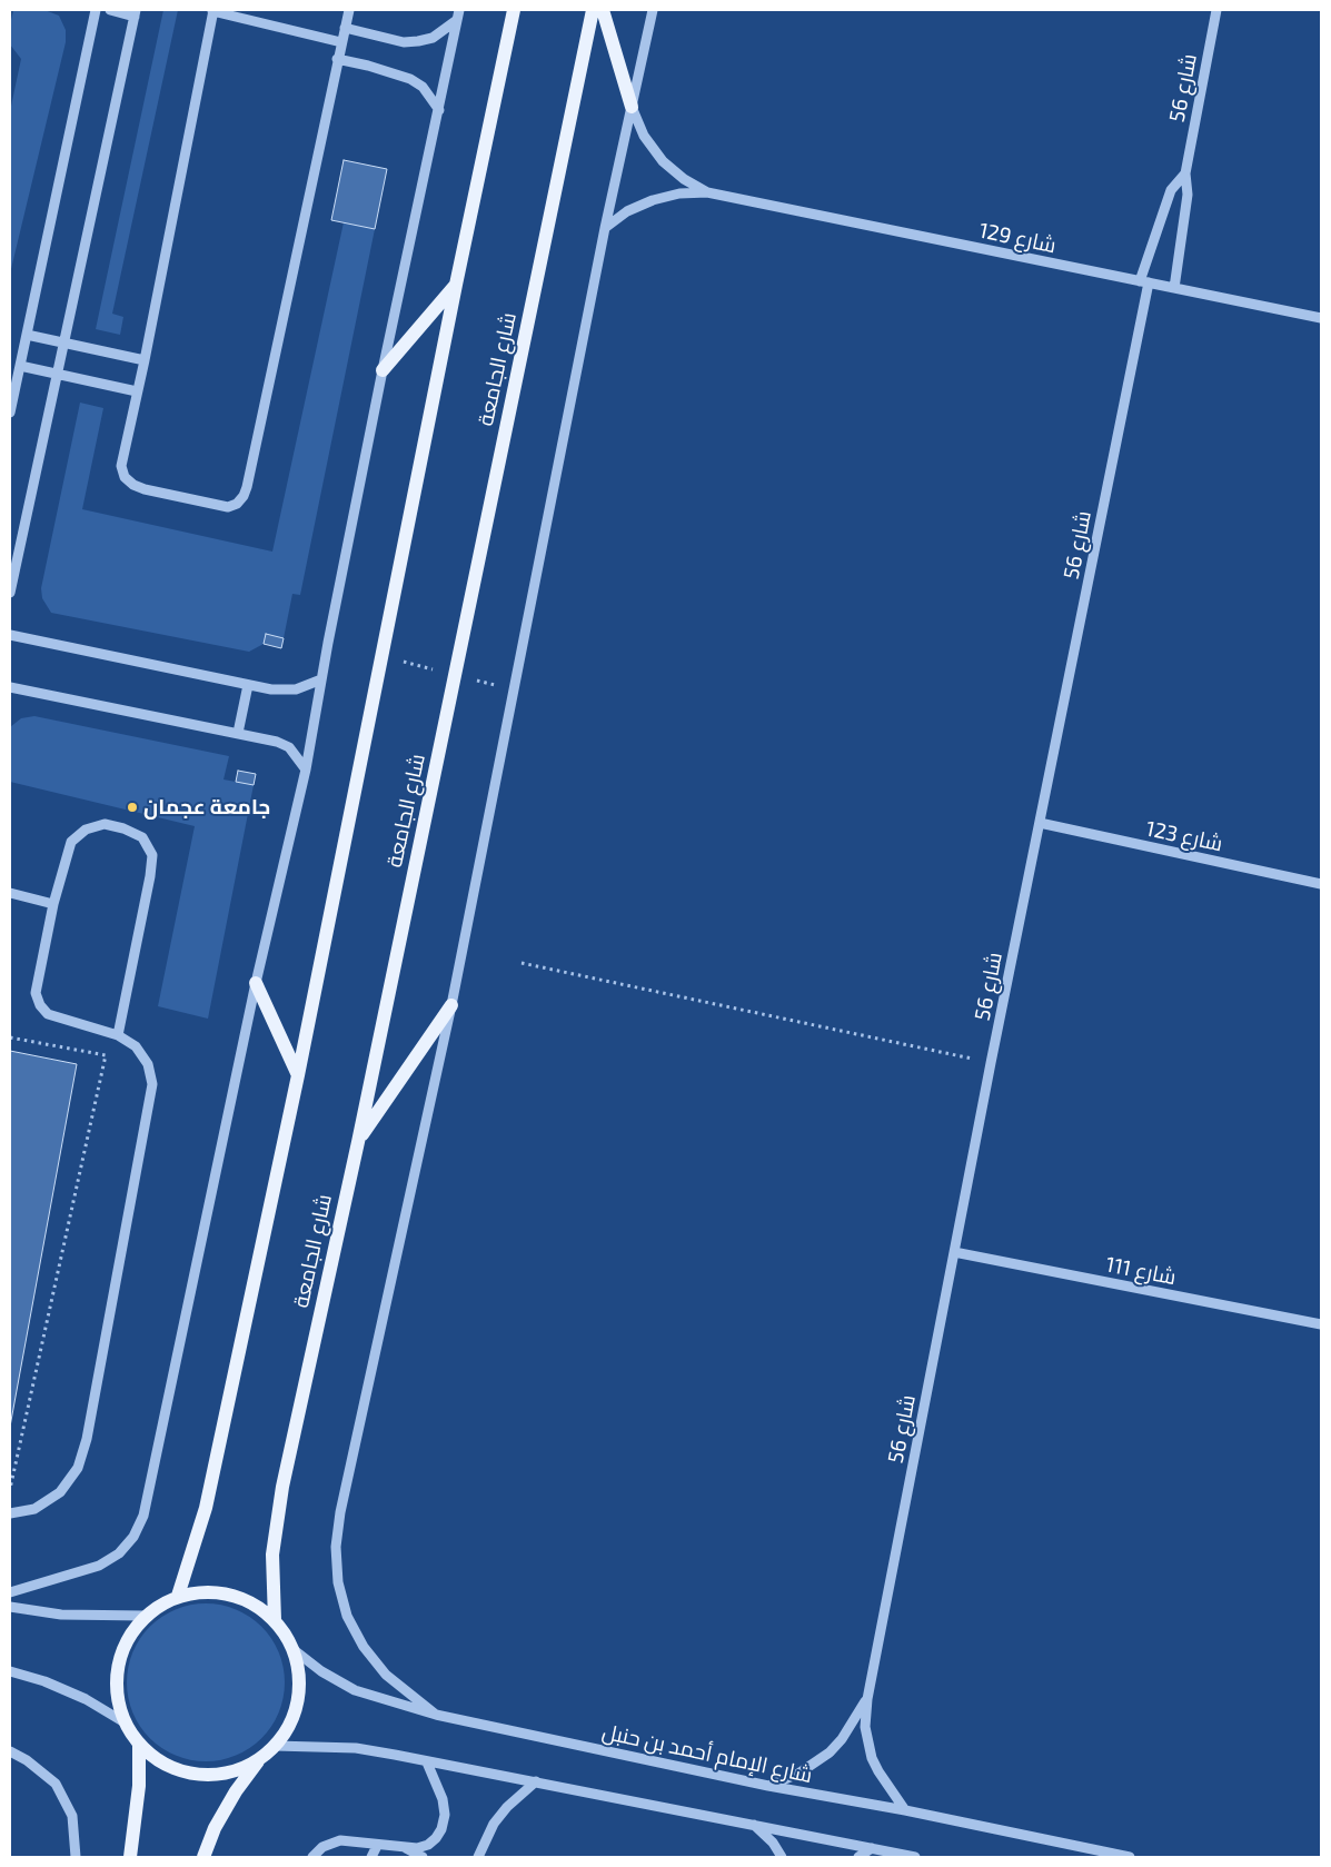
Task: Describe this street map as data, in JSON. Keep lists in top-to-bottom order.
{
  "streets": {
    "main road": ["شارع الجامعة"],
    "street": [
      "شارع 56",
      "شارع 129",
      "شارع 123",
      "شارع 111",
      "شارع الإمام أحمد بن حنبل"
    ]
  },
  "crossings": [
    ["شارع 56", "شارع 129"],
    ["شارع 56", "شارع 123"],
    ["شارع 56", "شارع 111"],
    ["شارع 56", "شارع الإمام أحمد بن حنبل"],
    ["شارع الجامعة", "شارع الإمام أحمد بن حنبل"]
  ],
  "places": ["جامعة عجمان"]
}
